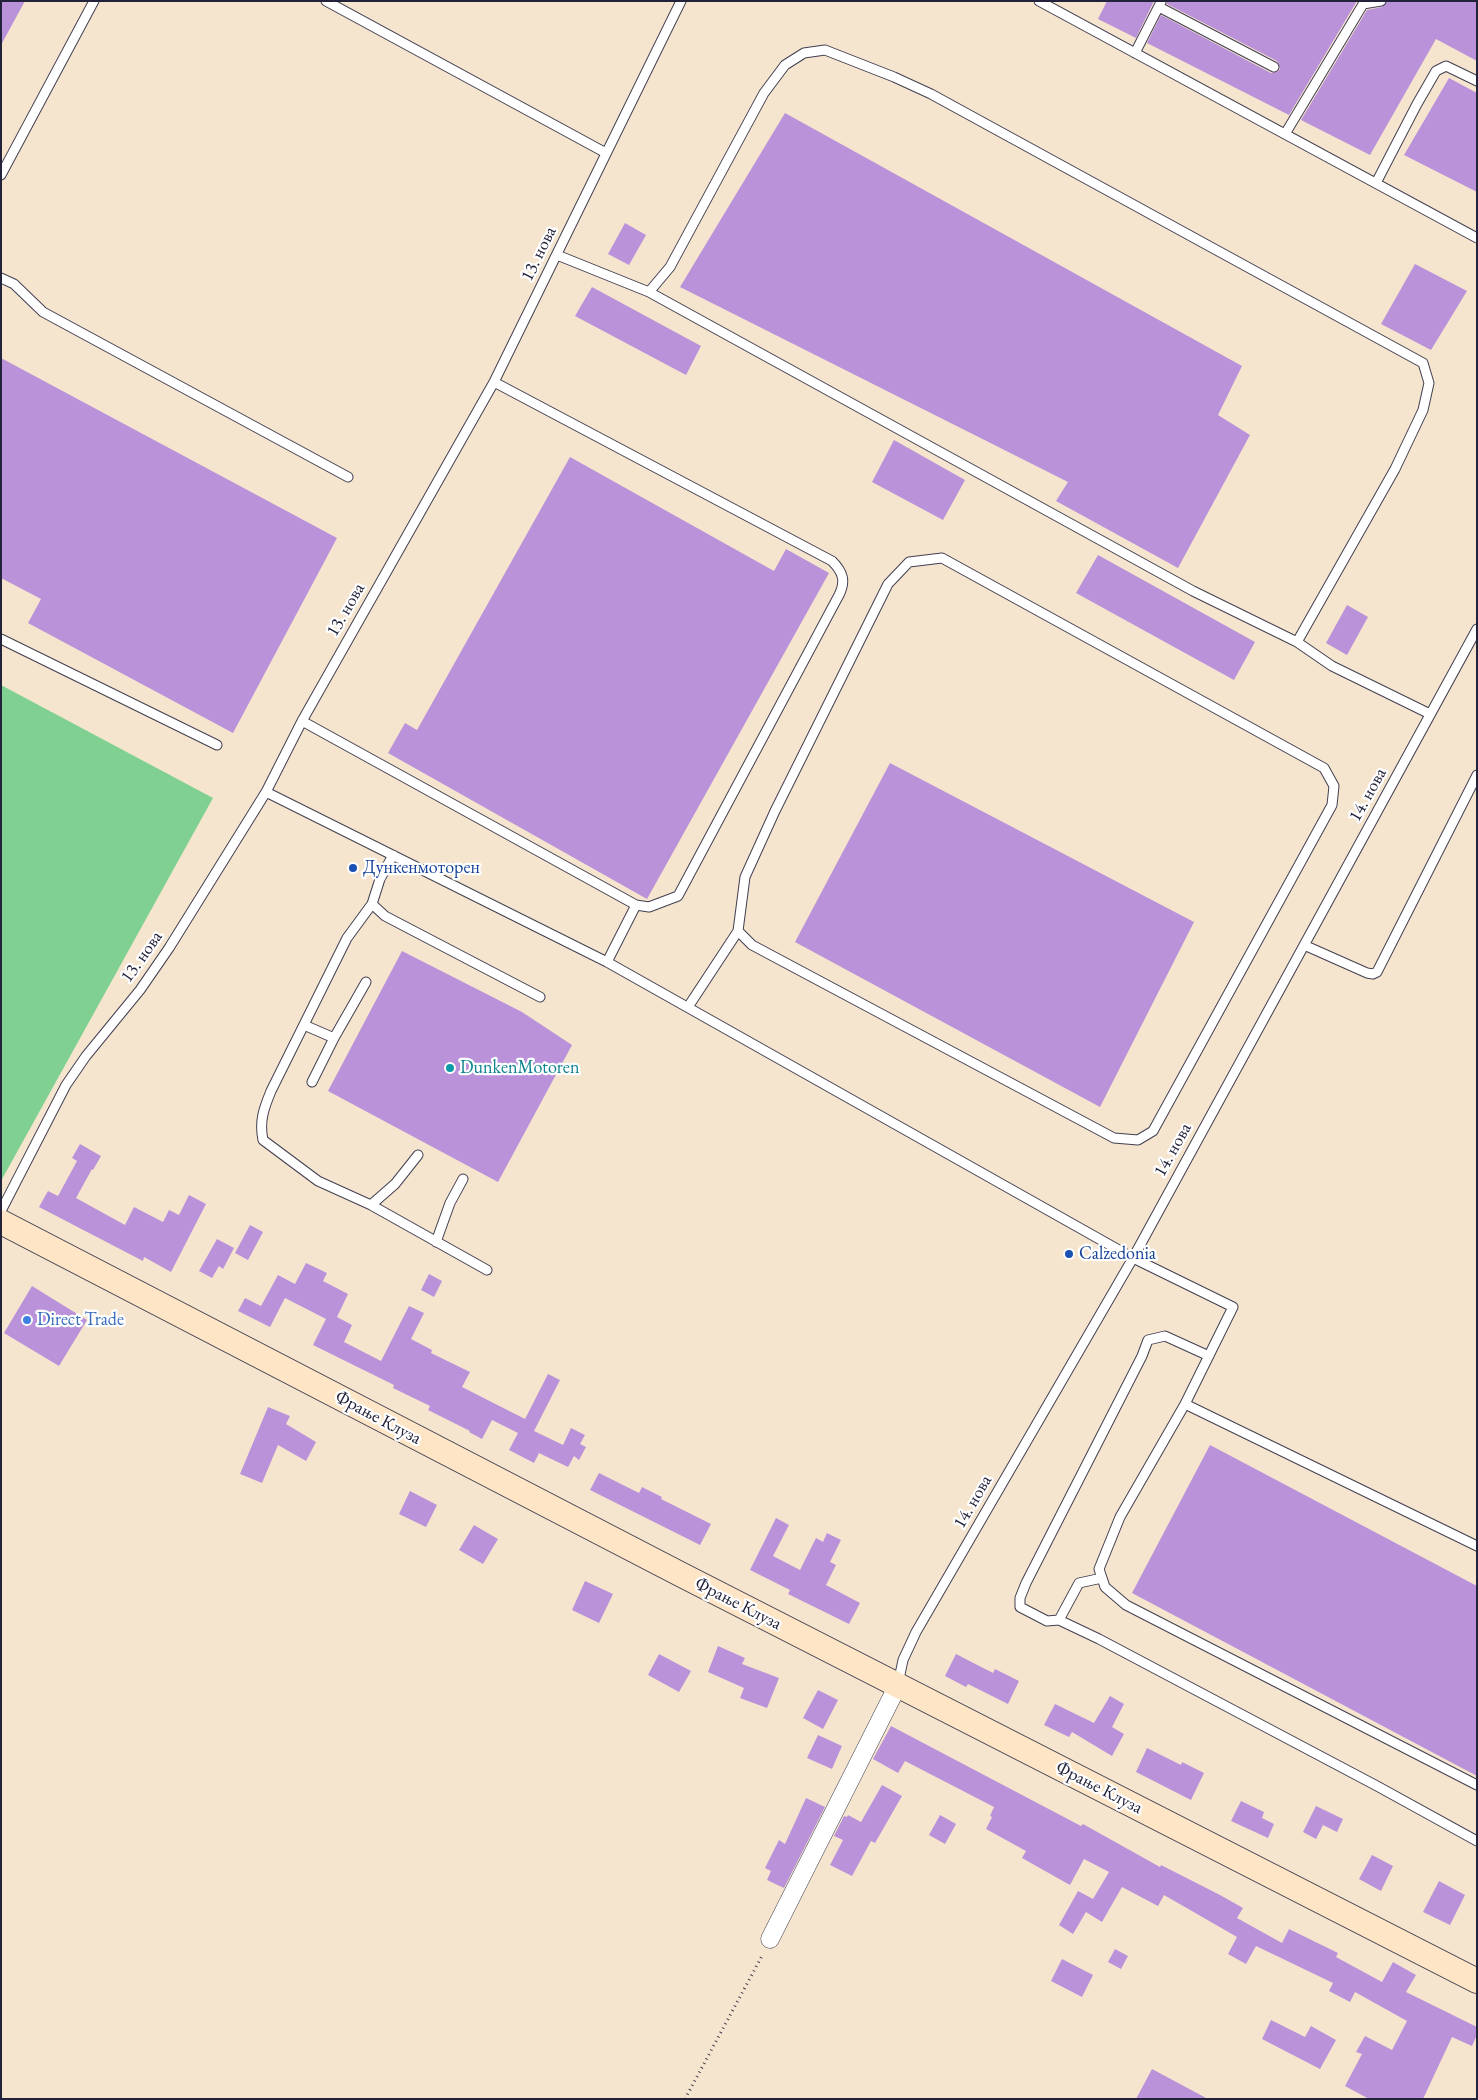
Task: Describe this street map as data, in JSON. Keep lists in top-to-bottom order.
{
  "streets": {
    "main road": ["Фрање Клуза"],
    "lane": ["13. нова", "14. нова"]
  },
  "crossings": [
    ["14. нова", "Фрање Клуза"]
  ],
  "places": [
    "Дункенмоторен",
    "DunkenMotoren",
    "Calzedonia",
    "Direct Trade"
  ]
}
